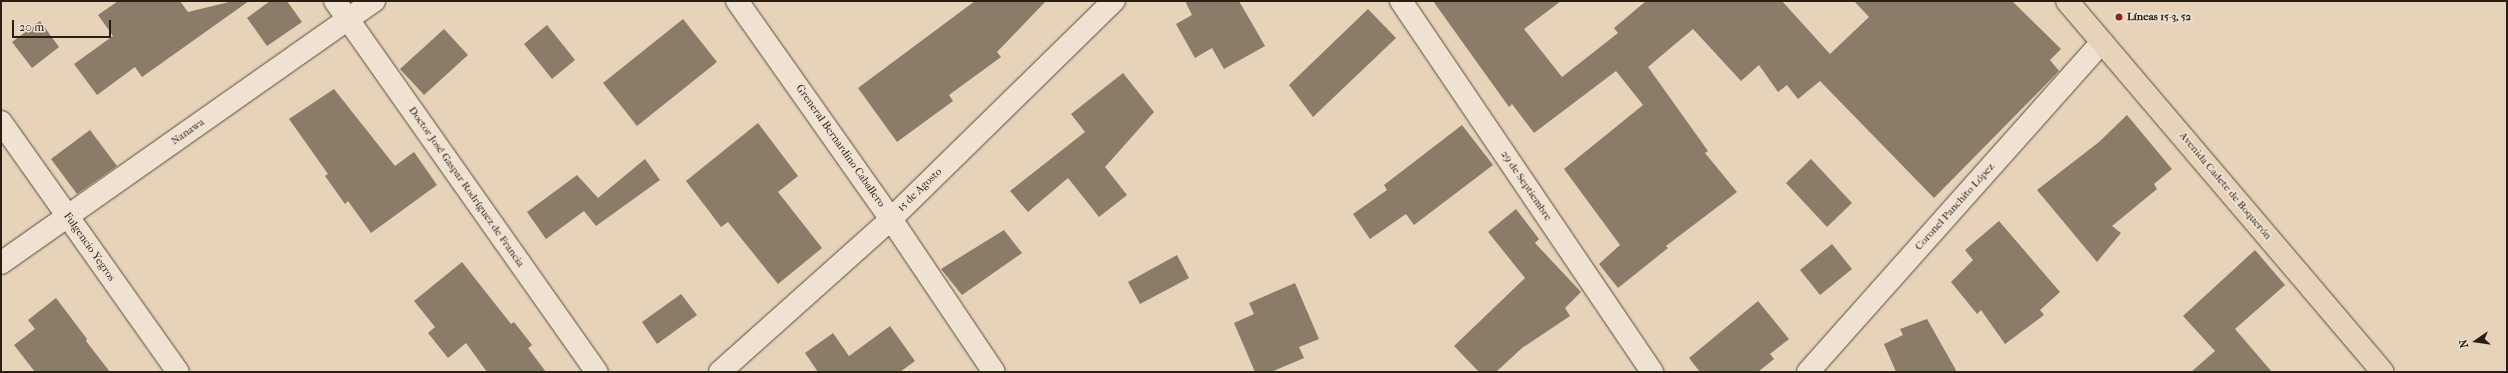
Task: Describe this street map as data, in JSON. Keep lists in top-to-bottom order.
{
  "streets": {
    "main road": ["Avenida Cadete de Boquerón"],
    "street": [
      "Nanawa",
      "Greneral Bernardino Caballero",
      "29 de Septiembre",
      "Doctor José Gaspar Rodríguez de Francia",
      "15 de Agosto",
      "Coronel Panchito López",
      "Fulgencio Yegros"
    ]
  },
  "crossings": [
    ["Nanawa", "Doctor José Gaspar Rodríguez de Francia"],
    ["Nanawa", "Fulgencio Yegros"],
    ["Greneral Bernardino Caballero", "15 de Agosto"],
    ["Avenida Cadete de Boquerón", "Coronel Panchito López"]
  ],
  "places": ["Líneas 15-3, 52"],
  "scale_bar": "20 m",
  "north": "left"
}
